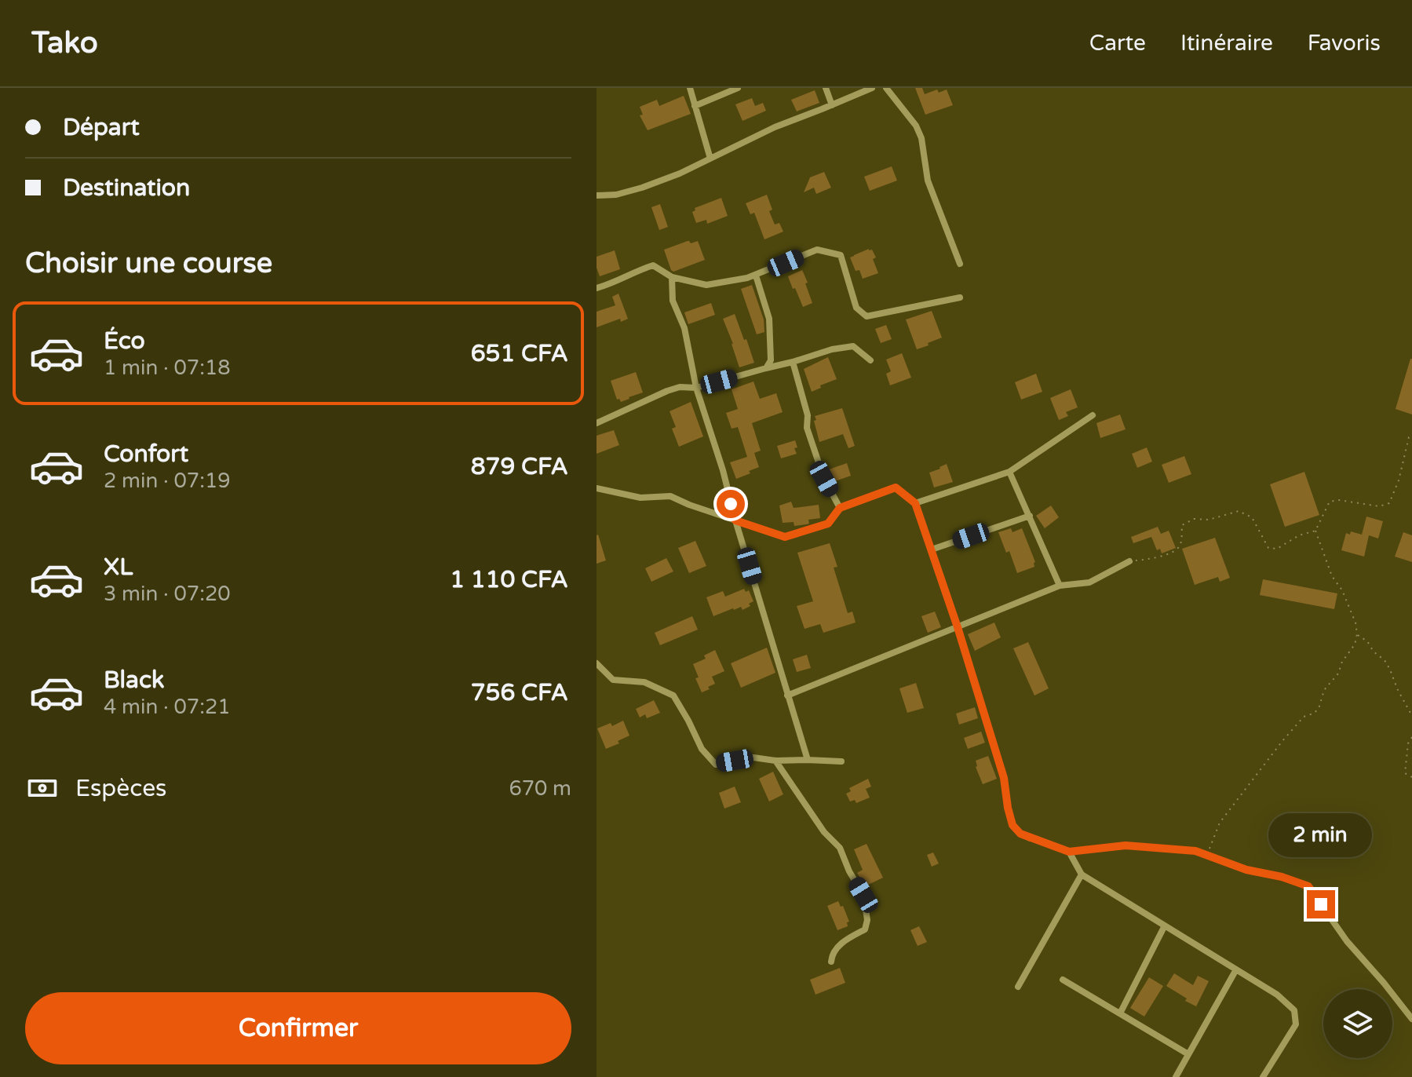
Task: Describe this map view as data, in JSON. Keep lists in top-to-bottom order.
{
  "page": {
    "header": "Tako",
    "nav": ["Carte", "Itinéraire", "Favoris"],
    "banner": ["Départ", "Destination"],
    "heading": "Choisir une course",
    "list": [
      {
        "name": "Éco",
        "note": "1 min · 07:18",
        "value": "651 CFA"
      },
      {
        "name": "Confort",
        "note": "2 min · 07:19",
        "value": "879 CFA"
      },
      {
        "name": "XL",
        "note": "3 min · 07:20",
        "value": "1 110 CFA"
      },
      {
        "name": "Black",
        "note": "4 min · 07:21",
        "value": "756 CFA"
      }
    ],
    "pay": ["Espèces", "670 m"],
    "bubble": "2 min",
    "buttons": "Confirmer"
  }
}
